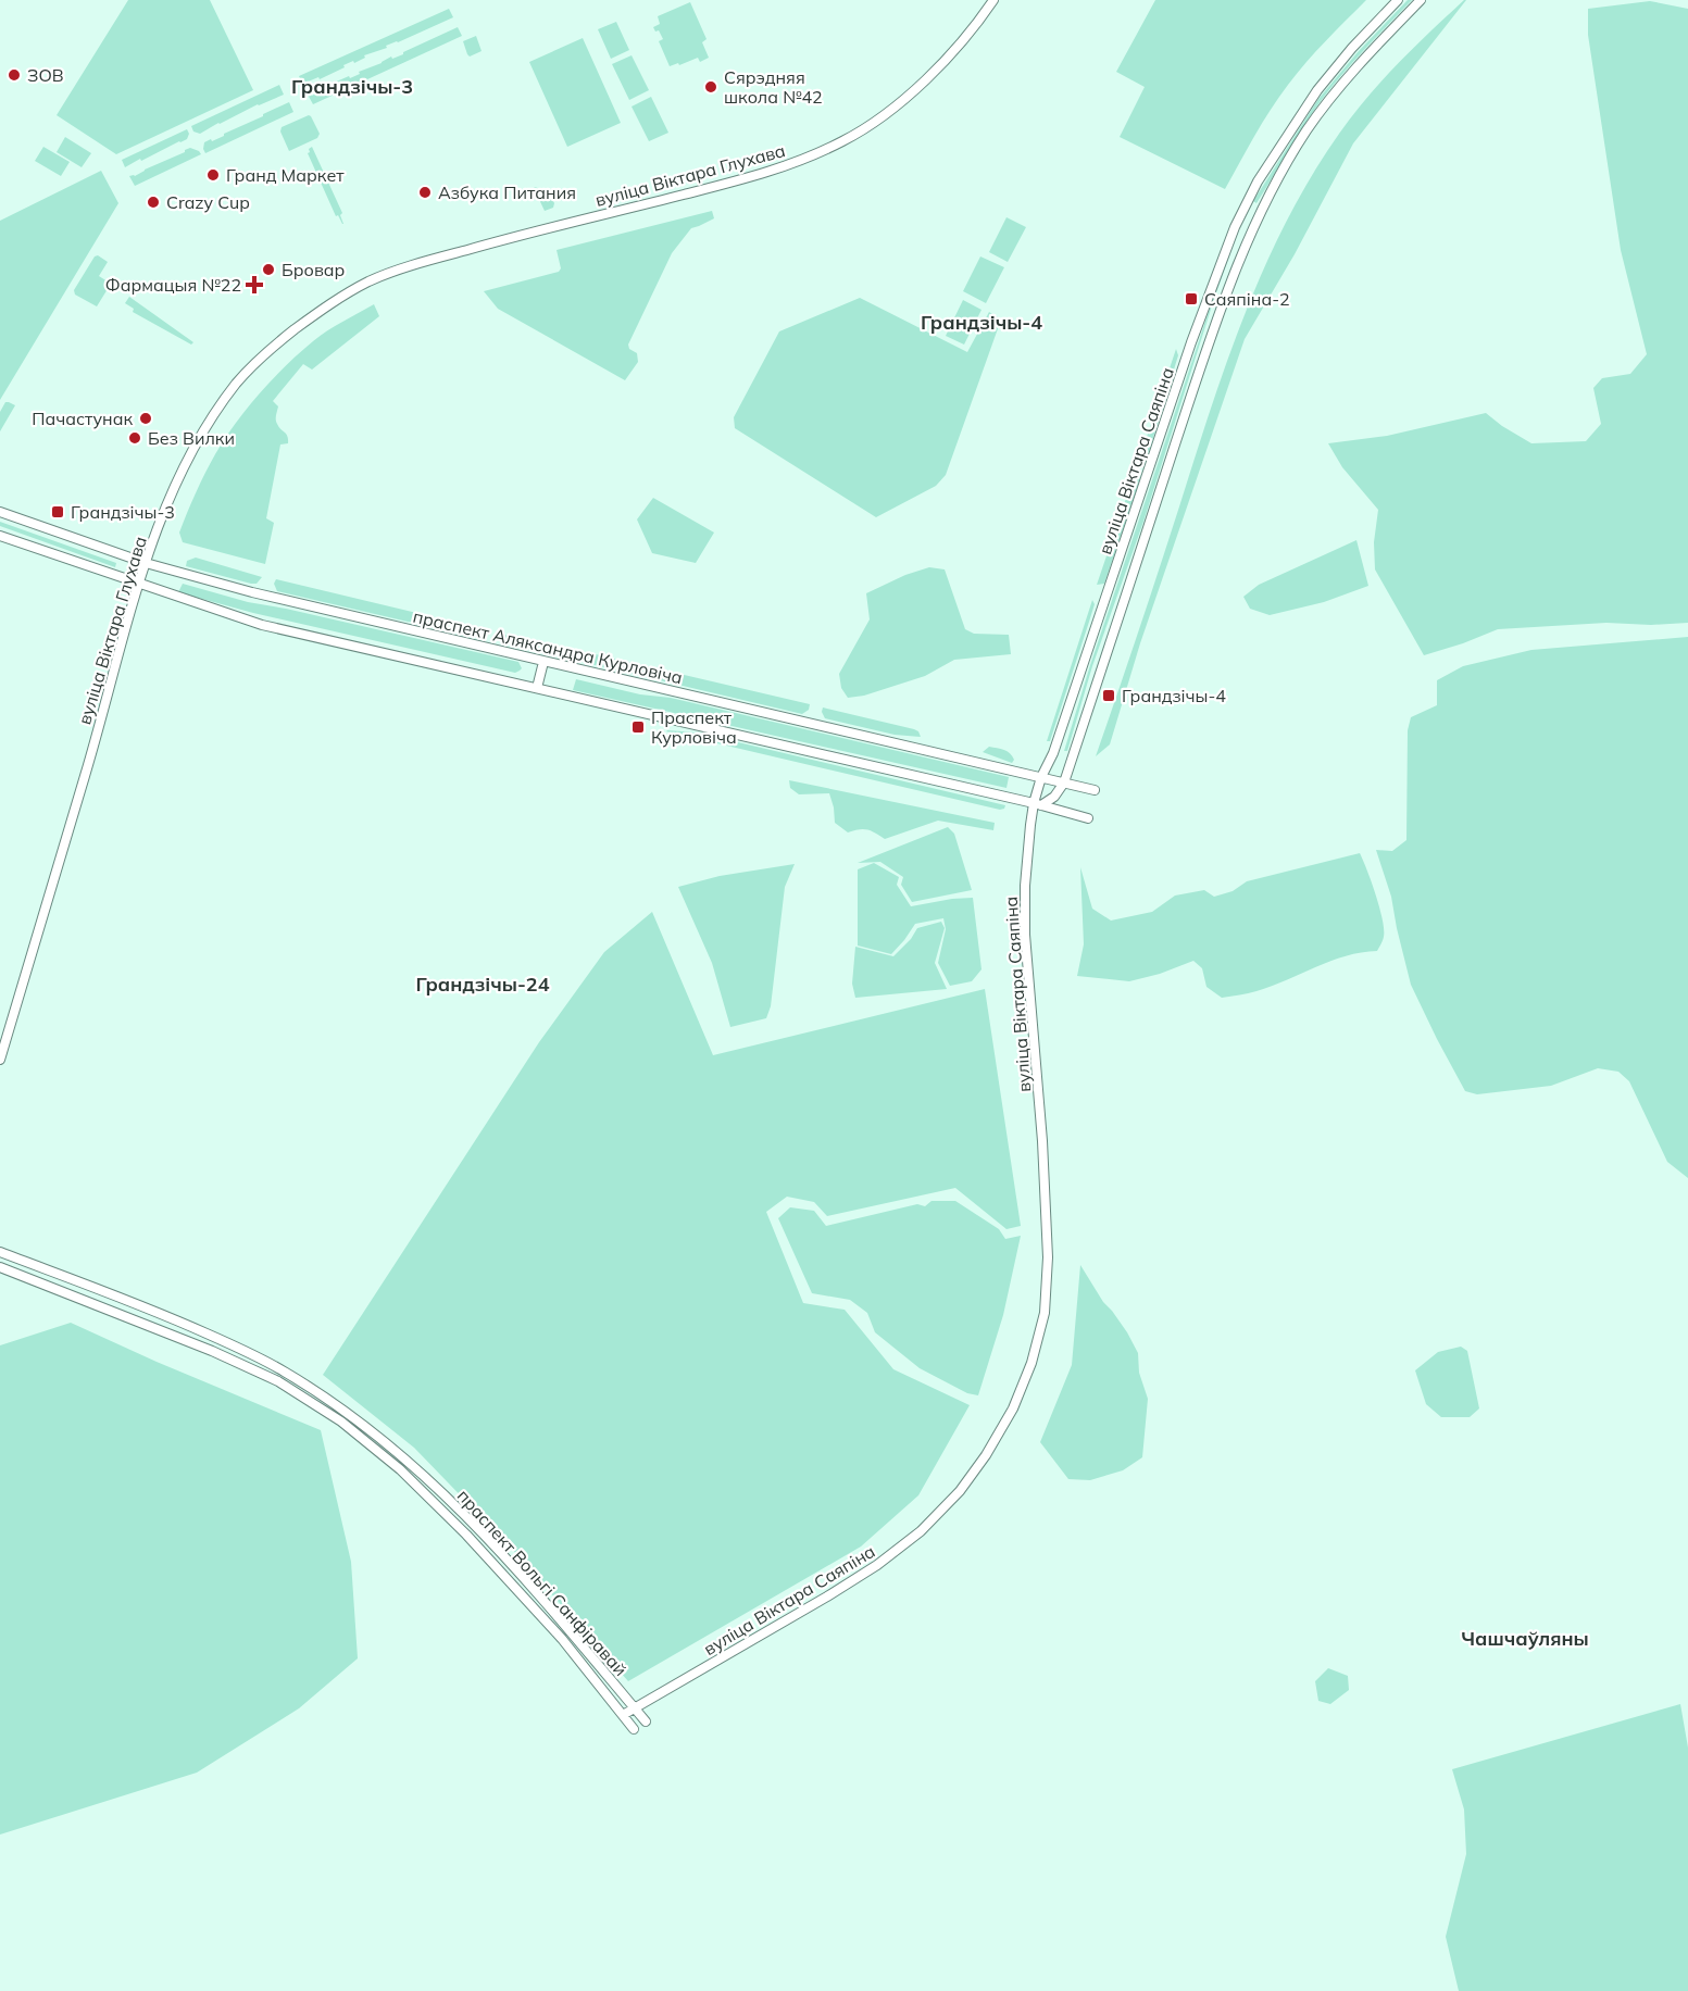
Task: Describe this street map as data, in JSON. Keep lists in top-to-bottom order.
{
  "streets": {
    "street": [
      "вуліца Віктара Глухава",
      "вуліца Віктара Саяпіна",
      "праспект Аляксандра Курловіча",
      "праспект Вольгі Санфіравай"
    ]
  },
  "crossings": [
    ["вуліца Віктара Глухава", "праспект Аляксандра Курловіча"],
    ["вуліца Віктара Саяпіна", "праспект Аляксандра Курловіча"],
    ["вуліца Віктара Саяпіна", "праспект Вольгі Санфіравай"]
  ],
  "districts": [
    "Грандзічы-3",
    "Грандзічы-4",
    "Грандзічы-24",
    "Чашчаўляны"
  ],
  "places": {
    "other": [
      "ЗОВ",
      "Сярэдняя школа №42",
      "Гранд Маркет",
      "Азбука Питания",
      "Crazy Cup",
      "Бровар",
      "Пачастунак",
      "Без Вилки"
    ],
    "health": ["Фармацыя №22"],
    "transit": [
      "Саяпіна-2",
      "Грандзічы-3",
      "Грандзічы-4",
      "Праспект Курловіча"
    ]
  }
}
